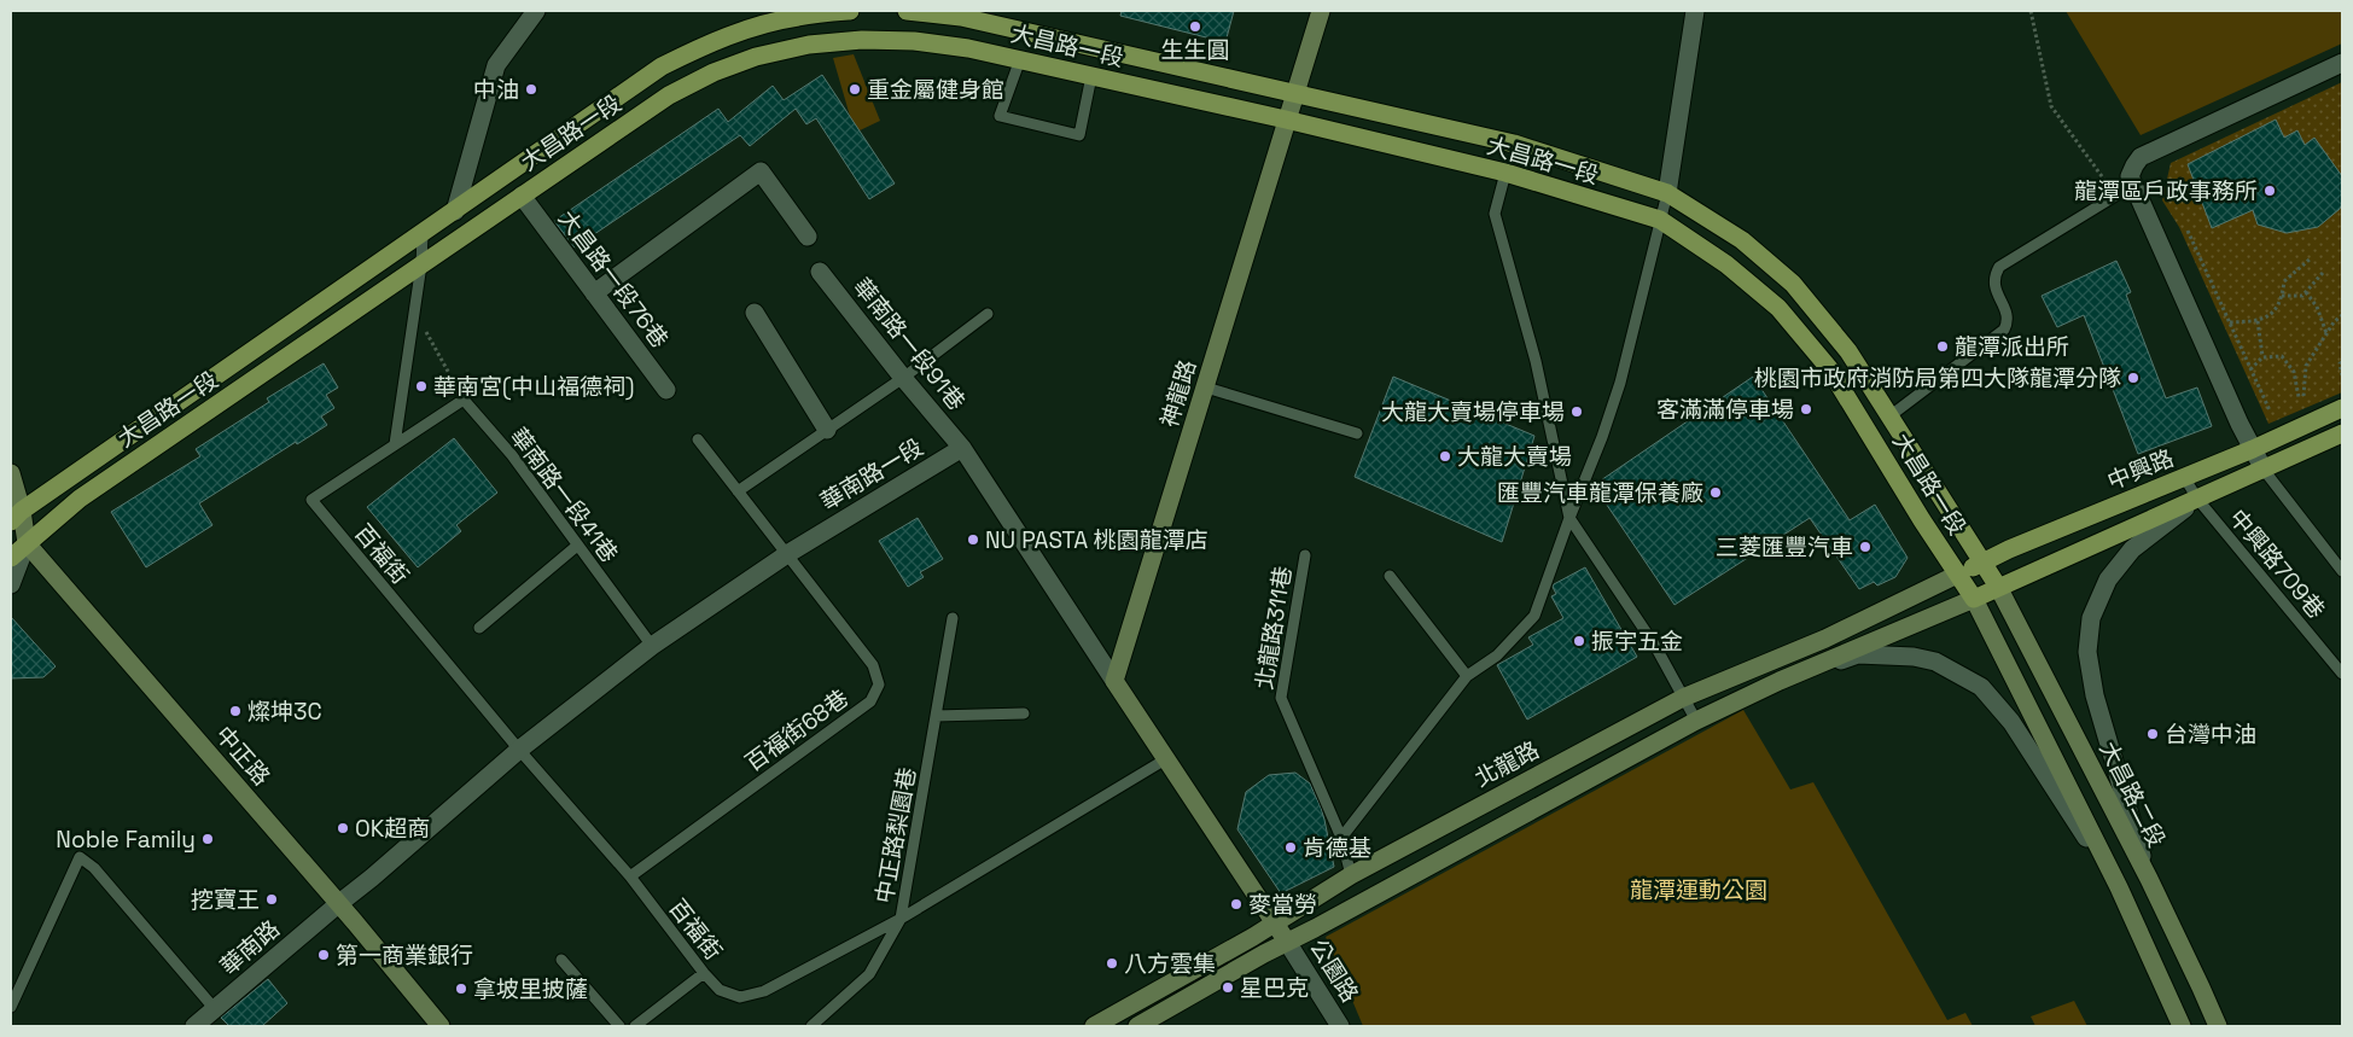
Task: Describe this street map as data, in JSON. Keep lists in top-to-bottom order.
{
  "streets": {
    "main road": [
      "大昌路一段",
      "神龍路",
      "中興路",
      "中正路",
      "北龍路",
      "大昌路二段"
    ],
    "street": [
      "大昌路一段76巷",
      "華南路一段91巷",
      "華南路一段",
      "華南路",
      "公園路"
    ],
    "lane": [
      "華南路一段41巷",
      "百福街",
      "中興路709巷",
      "北龍路311巷",
      "百福街68巷",
      "中正路梨園巷"
    ]
  },
  "crossings": [
    ["大昌路一段", "大昌路一段76巷"],
    ["大昌路一段", "神龍路"],
    ["大昌路一段", "中興路"],
    ["大昌路一段", "中正路"],
    ["大昌路一段", "北龍路"],
    ["大昌路一段", "大昌路二段"],
    ["華南路一段91巷", "華南路一段"],
    ["中興路", "中興路709巷"],
    ["中興路", "北龍路"],
    ["華南路一段", "華南路一段41巷"],
    ["華南路一段", "百福街"],
    ["華南路一段", "百福街68巷"],
    ["華南路一段", "中正路"],
    ["華南路一段", "華南路"],
    ["百福街", "百福街68巷"],
    ["百福街", "中正路梨園巷"],
    ["北龍路311巷", "北龍路"],
    ["中正路", "華南路"]
  ],
  "parks": ["龍潭運動公園"],
  "places": [
    "生生圓",
    "中油",
    "重金屬健身館",
    "龍潭區戶政事務所",
    "龍潭派出所",
    "桃園市政府消防局第四大隊龍潭分隊",
    "華南宮(中山福德祠)",
    "客滿滿停車場",
    "大龍大賣場停車場",
    "大龍大賣場",
    "匯豐汽車龍潭保養廠",
    "NU PASTA 桃園龍潭店",
    "三菱匯豐汽車",
    "振宇五金",
    "燦坤3C",
    "台灣中油",
    "OK超商",
    "Noble Family",
    "肯德基",
    "挖寶王",
    "麥當勞",
    "第一商業銀行",
    "八方雲集",
    "星巴克",
    "拿坡里披薩"
  ]
}
